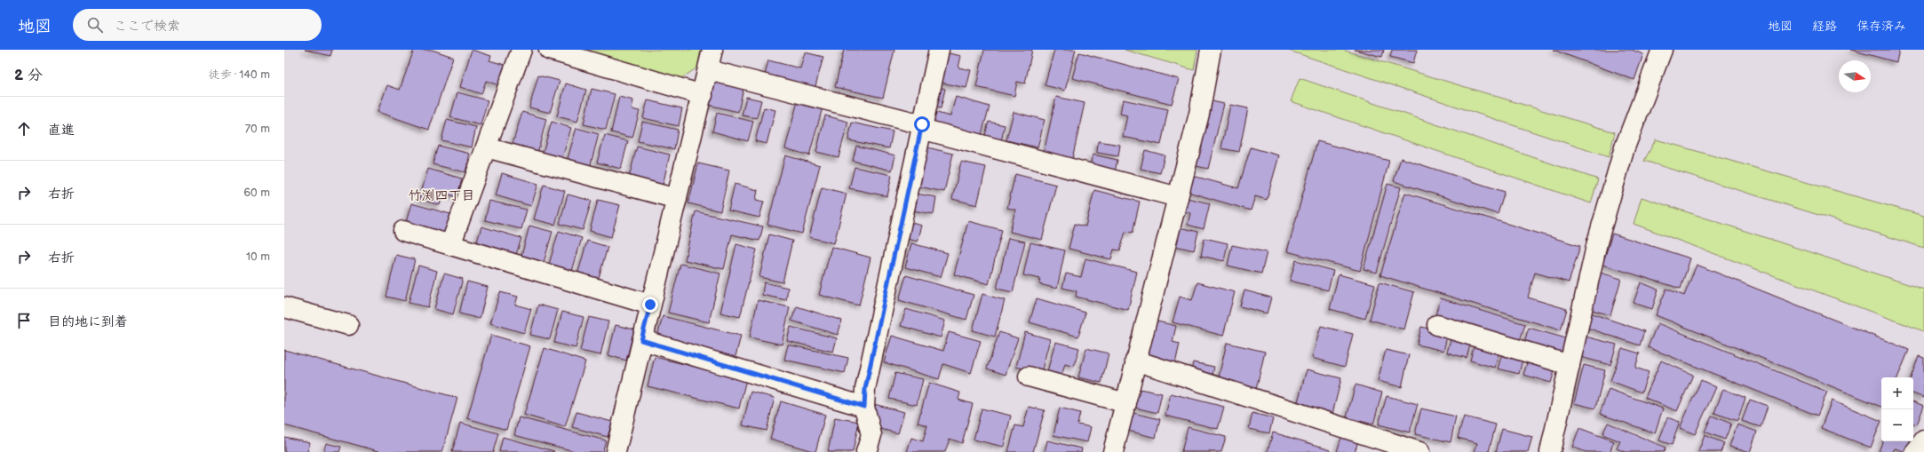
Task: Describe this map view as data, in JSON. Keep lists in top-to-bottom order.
{
  "districts": ["竹渕四丁目"],
  "north": "right",
  "page": {
    "header": "地図",
    "search": "ここで検索",
    "nav": ["地図", "経路", "保存済み"],
    "heading": ["2 分", "徒歩 · 140 m"],
    "list": [
      ["直進", "70 m"],
      ["右折", "60 m"],
      ["右折", "10 m"],
      "目的地に到着"
    ],
    "map_buttons": ["+", "−"]
  }
}
